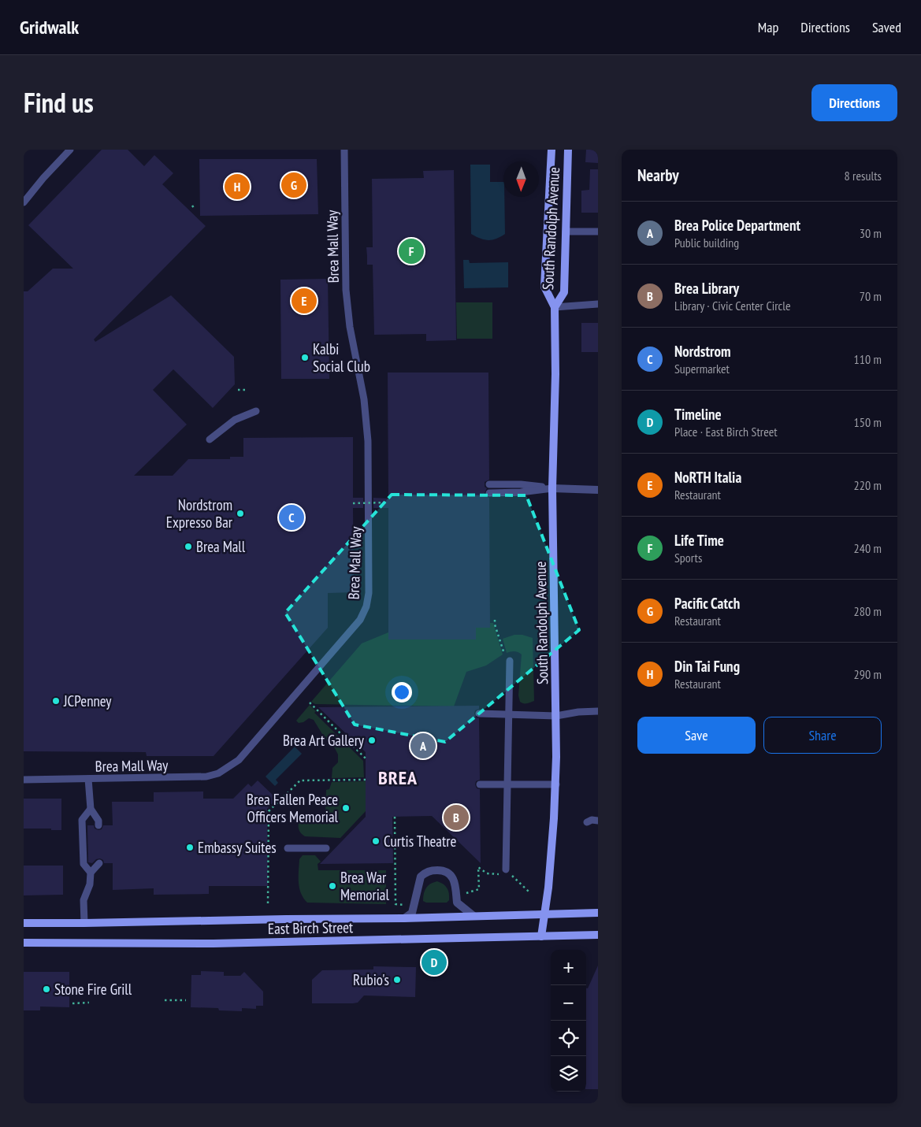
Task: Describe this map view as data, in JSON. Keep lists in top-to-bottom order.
{
  "streets": {
    "street": ["South Randolph Avenue", "East Birch Street"],
    "lane": ["Brea Mall Way"]
  },
  "crossings": [
    ["South Randolph Avenue", "East Birch Street"]
  ],
  "districts": ["BREA"],
  "places": [
    "Kalbi Social Club",
    "Nordstrom Expresso Bar",
    "Brea Mall",
    "JCPenney",
    "Brea Art Gallery",
    "Brea Fallen Peace Officers Memorial",
    "Curtis Theatre",
    "Embassy Suites",
    "Brea War Memorial",
    "Rubio's",
    "Stone Fire Grill"
  ],
  "north": "bottom",
  "page": {
    "header": "Gridwalk",
    "nav": ["Map", "Directions", "Saved"],
    "title": "Find us",
    "buttons": [
      "Directions",
      ["Save", "Share"]
    ],
    "heading": ["Nearby", "8 results"],
    "pins": [
      "G",
      "H",
      "F",
      "E",
      "C",
      "A",
      "B",
      "D"
    ],
    "list": [
      {
        "mark": "A",
        "name": "Brea Police Department",
        "note": "Public building",
        "value": "30 m"
      },
      {
        "mark": "B",
        "name": "Brea Library",
        "note": "Library · Civic Center Circle",
        "value": "70 m"
      },
      {
        "mark": "C",
        "name": "Nordstrom",
        "note": "Supermarket",
        "value": "110 m"
      },
      {
        "mark": "D",
        "name": "Timeline",
        "note": "Place · East Birch Street",
        "value": "150 m"
      },
      {
        "mark": "E",
        "name": "NoRTH Italia",
        "note": "Restaurant",
        "value": "220 m"
      },
      {
        "mark": "F",
        "name": "Life Time",
        "note": "Sports",
        "value": "240 m"
      },
      {
        "mark": "G",
        "name": "Pacific Catch",
        "note": "Restaurant",
        "value": "280 m"
      },
      {
        "mark": "H",
        "name": "Din Tai Fung",
        "note": "Restaurant",
        "value": "290 m"
      }
    ],
    "map_buttons": ["+", "−"]
  }
}
